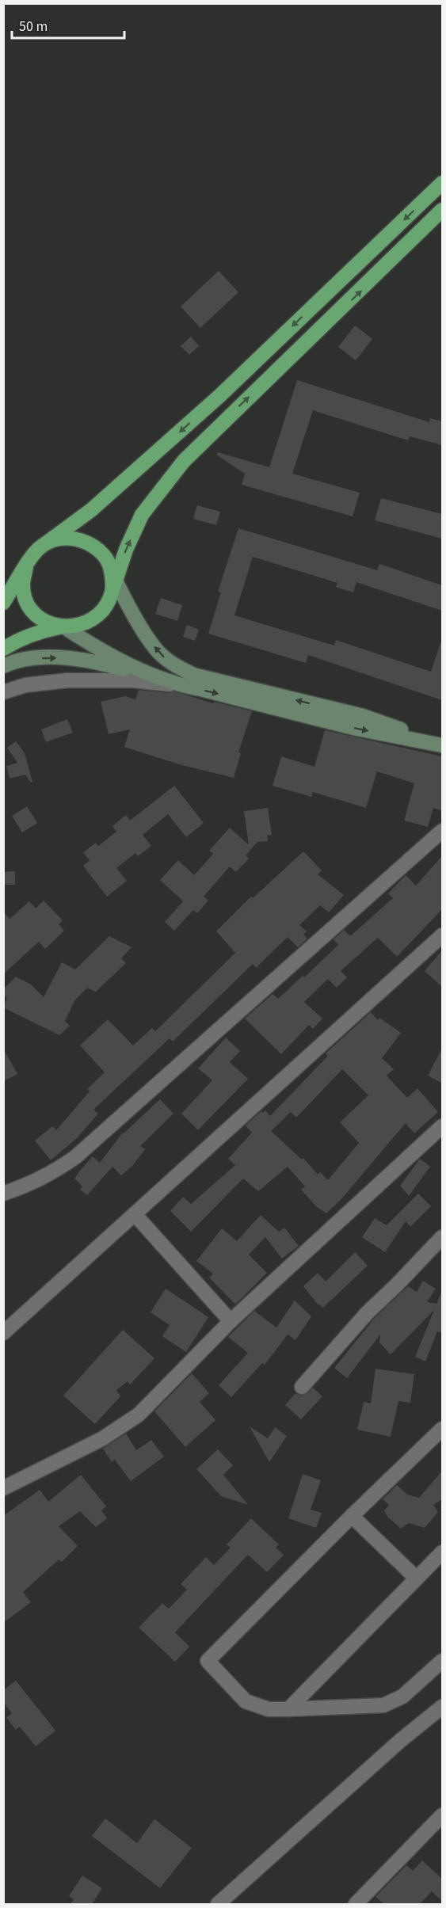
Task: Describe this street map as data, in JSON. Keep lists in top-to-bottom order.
{
  "scale_bar": "50 m"
}
